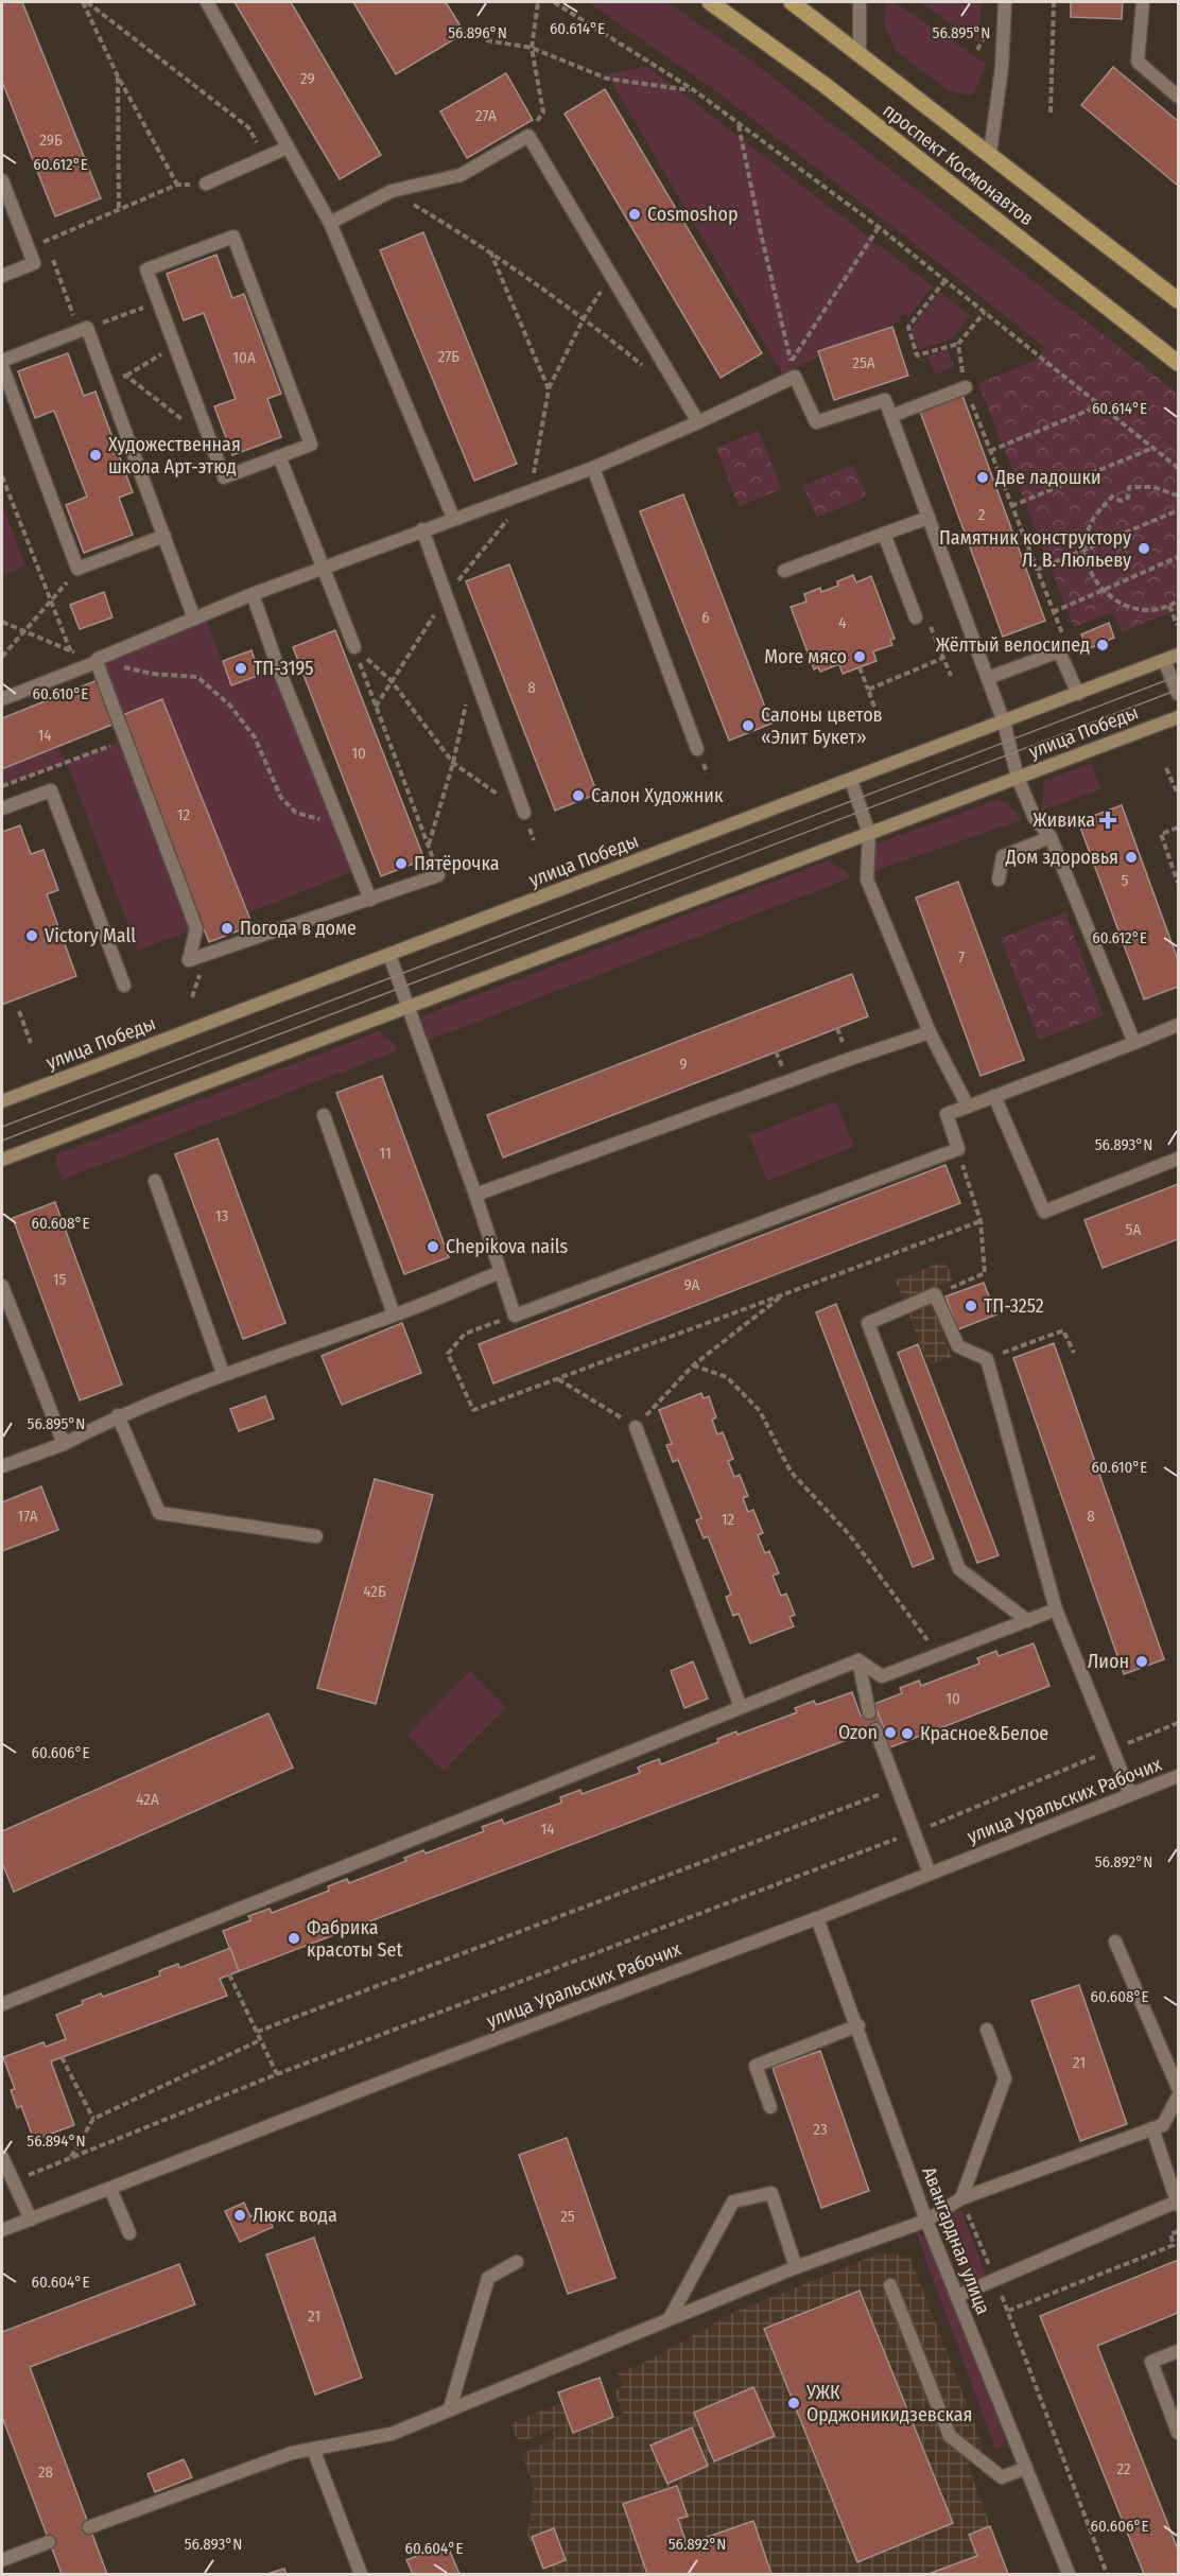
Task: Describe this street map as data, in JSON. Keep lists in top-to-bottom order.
{
  "streets": {
    "main road": ["проспект Космонавтов", "улица Победы"],
    "street": ["улица Уральских Рабочих", "Авангардная улица"]
  },
  "crossings": [
    ["улица Уральских Рабочих", "Авангардная улица"]
  ],
  "places": {
    "other": [
      "Cosmoshop",
      "Художественная школа Арт-этюд",
      "Две ладошки",
      "Памятник конструктору Л. В. Люльеву",
      "Жёлтый велосипед",
      "More мясо",
      "ТП-3195",
      "Салоны цветов «Элит Букет»",
      "Салон Художник",
      "Дом здоровья",
      "Пятёрочка",
      "Погода в доме",
      "Victory Mall",
      "Chepikova nails",
      "ТП-3252",
      "Лион",
      "Ozon",
      "Красное&Белое",
      "Фабрика красоты Set",
      "Люкс вода",
      "УЖК Орджоникидзевская"
    ],
    "health": ["Живика"]
  },
  "house_numbers": [
    "29",
    "27А",
    "29Б",
    "27Б",
    "10А",
    "25А",
    "2",
    "6",
    "4",
    "8",
    "14",
    "10",
    "12",
    "5",
    "7",
    "9",
    "11",
    "13",
    "5А",
    "15",
    "9А",
    "17А",
    "8",
    "12",
    "42Б",
    "10",
    "42А",
    "14",
    "21",
    "23",
    "25",
    "21",
    "22",
    "28"
  ],
  "coordinates": [
    "60.614°E",
    "56.896°N",
    "56.895°N",
    "60.612°E",
    "60.610°E",
    "56.893°N",
    "60.608°E",
    "60.606°E",
    "56.892°N",
    "56.894°N",
    "60.604°E"
  ]
}
